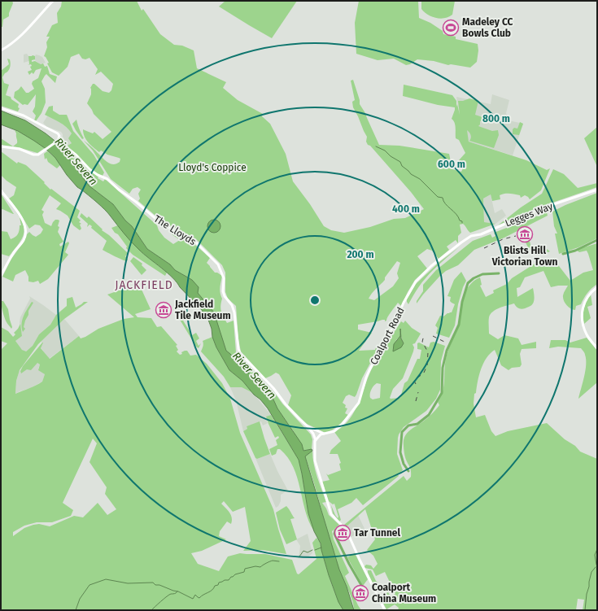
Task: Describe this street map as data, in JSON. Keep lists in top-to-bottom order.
{
  "streets": {
    "street": ["Legges Way", "The Lloyds", "Coalport Road"]
  },
  "crossings": [
    ["Legges Way", "Coalport Road"],
    ["The Lloyds", "Coalport Road"]
  ],
  "districts": ["JACKFIELD"],
  "water": ["River Severn"],
  "parks": ["Lloyd's Coppice"],
  "places": {
    "sports": ["Madeley CC Bowls Club"],
    "museum": [
      "Blists Hill Victorian Town",
      "Jackfield Tile Museum",
      "Tar Tunnel",
      "Coalport China Museum"
    ]
  },
  "rings": [
    "800 m",
    "600 m",
    "400 m",
    "200 m"
  ]
}
